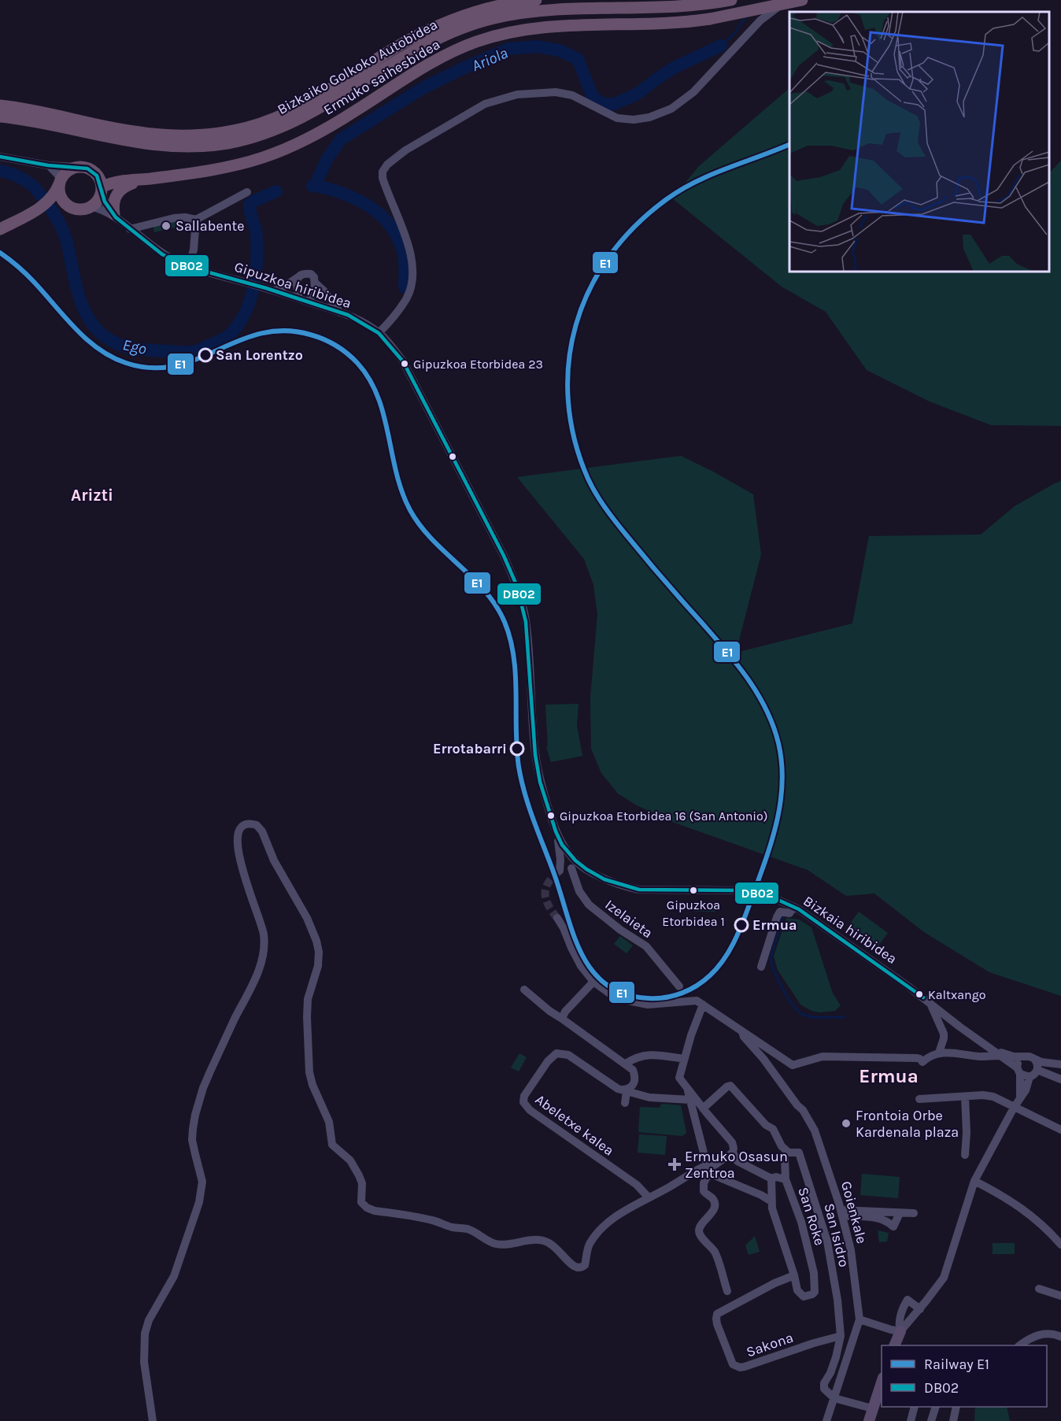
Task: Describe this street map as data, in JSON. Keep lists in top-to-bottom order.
{
  "streets": {
    "highway": ["Bizkaiko Golkoko Autobidea", "Ermuko saihesbidea"],
    "street": [
      "Gipuzkoa hiribidea",
      "Izelaieta",
      "Bizkaia hiribidea",
      "Abeletxe kalea",
      "Goienkale",
      "San Roke",
      "San Isidro",
      "Sakona"
    ]
  },
  "crossings": [
    ["San Roke", "Sakona"],
    ["San Isidro", "Sakona"]
  ],
  "districts": ["Arizti", "Ermua"],
  "water": ["Ariola", "Ego"],
  "places": {
    "other": [
      "Sallabente",
      "San Lorentzo",
      "Gipuzkoa Etorbidea 23",
      "Errotabarri",
      "Gipuzkoa Etorbidea 16 (San Antonio)",
      "Gipuzkoa Etorbidea 1",
      "Ermua",
      "Kaltxango",
      "Frontoia Orbe Kardenala plaza"
    ],
    "health": ["Ermuko Osasun Zentroa"]
  },
  "lines": ["rail line E1", "transit line DB02"],
  "legend": ["Railway E1", "DB02"]
}
